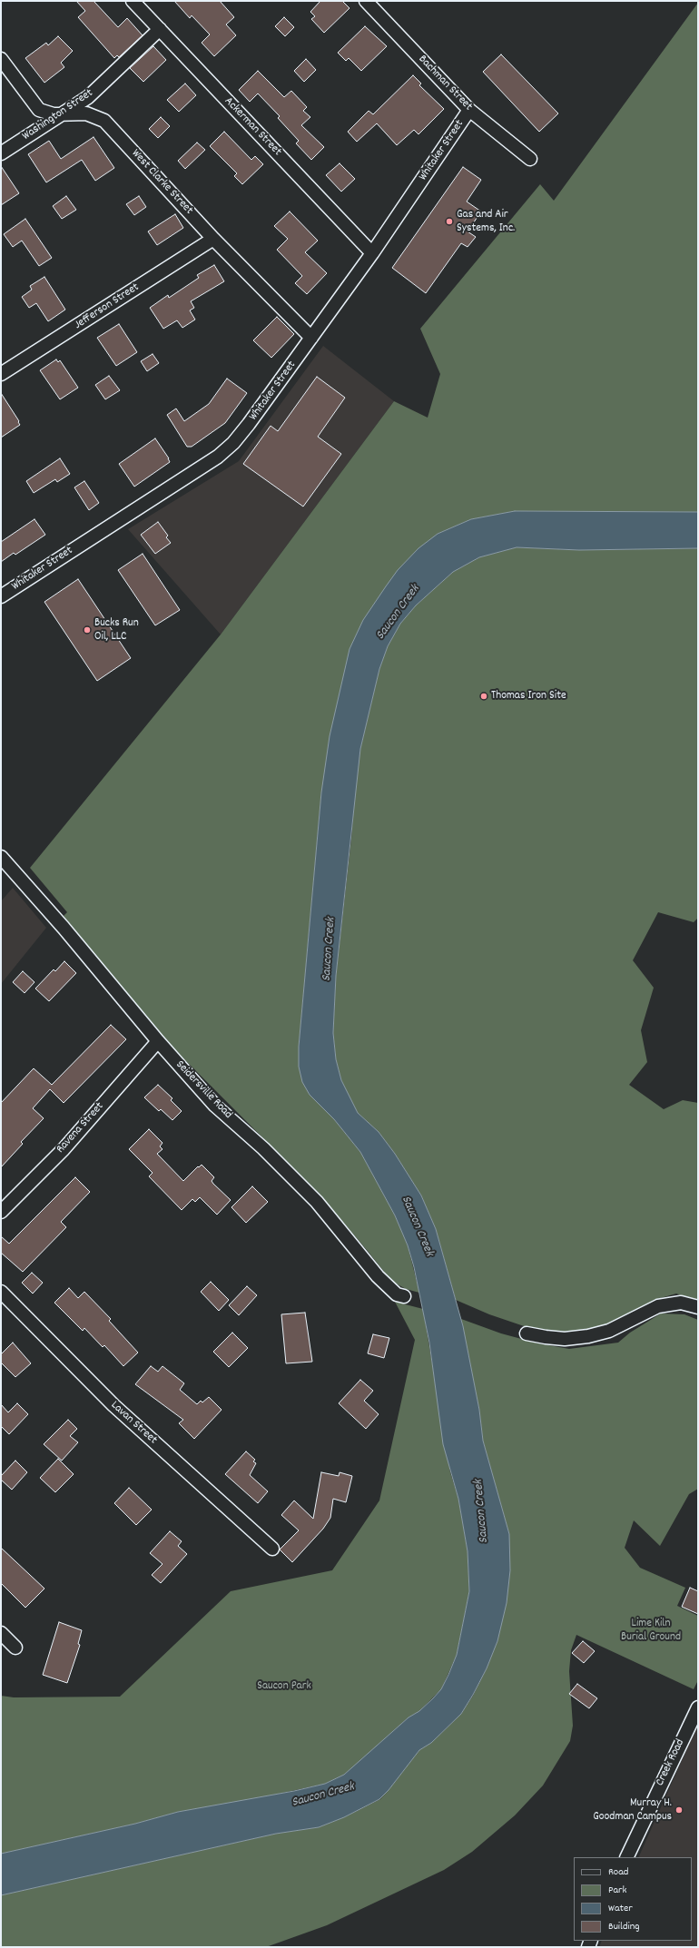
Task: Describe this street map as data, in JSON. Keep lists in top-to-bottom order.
{
  "streets": {
    "street": [
      "Bachman Street",
      "Washington Street",
      "Ackerman Street",
      "Whitaker Street",
      "West Clarke Street",
      "Jefferson Street",
      "Seidersville Road",
      "Ravena Street",
      "Lavan Street",
      "Creek Road"
    ]
  },
  "crossings": [
    ["Bachman Street", "Whitaker Street"],
    ["Washington Street", "Ackerman Street"],
    ["Washington Street", "West Clarke Street"],
    ["Ackerman Street", "Whitaker Street"],
    ["Whitaker Street", "West Clarke Street"],
    ["West Clarke Street", "Jefferson Street"],
    ["Seidersville Road", "Ravena Street"]
  ],
  "water": ["Saucon Creek"],
  "parks": ["Lime Kiln Burial Ground", "Saucon Park"],
  "places": [
    "Gas and Air Systems, Inc.",
    "Bucks Run Oil, LLC",
    "Thomas Iron Site",
    "Murray H. Goodman Campus"
  ],
  "legend": [
    "Road",
    "Park",
    "Water",
    "Building"
  ]
}
